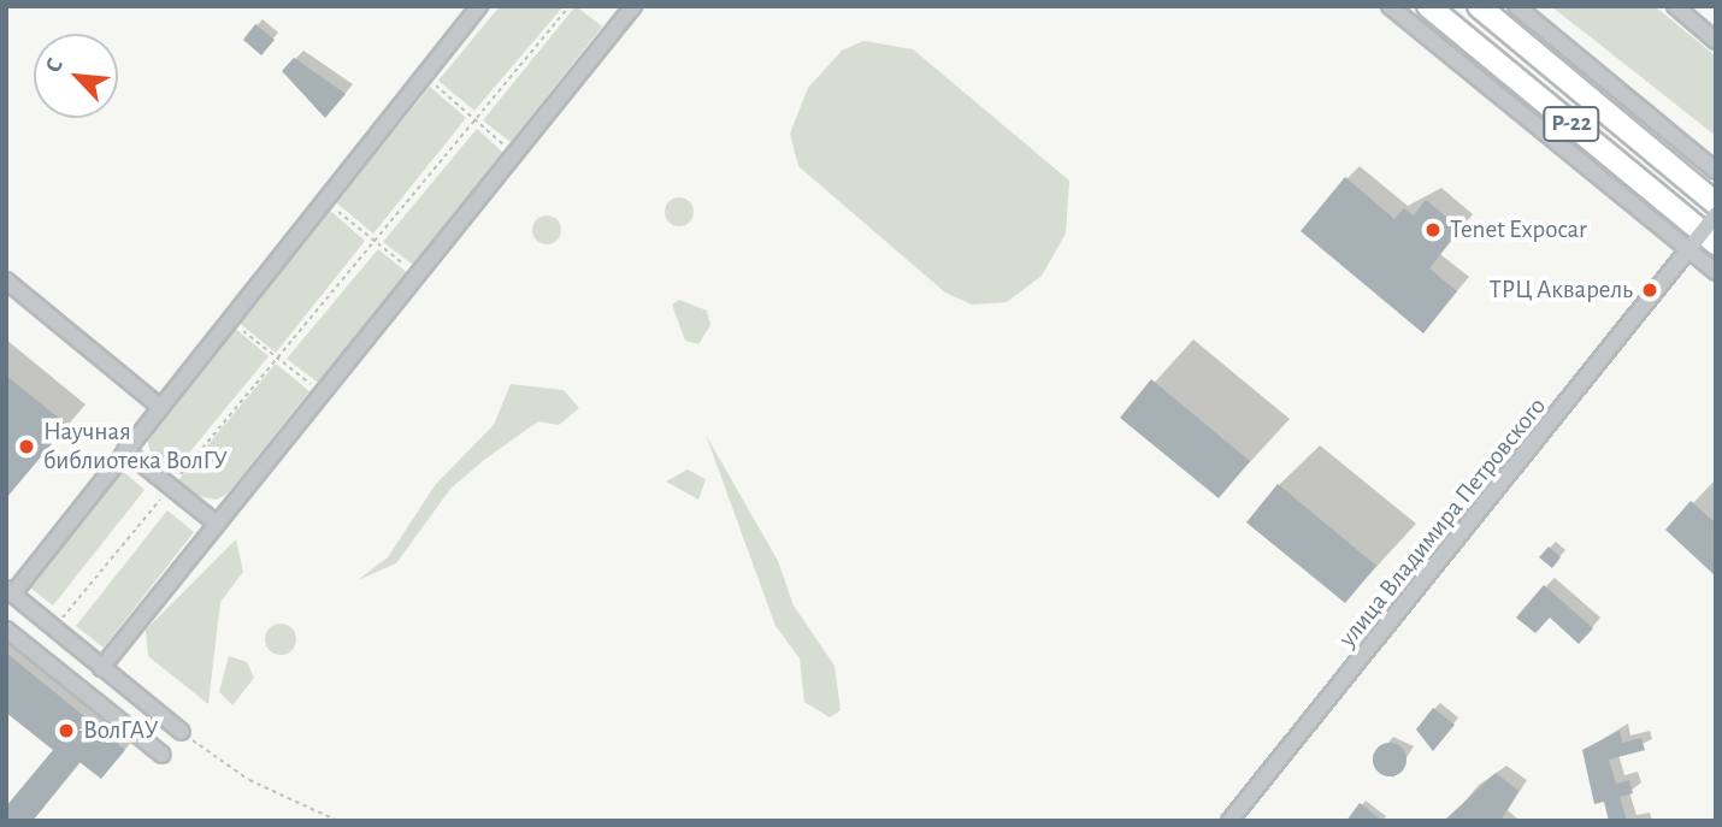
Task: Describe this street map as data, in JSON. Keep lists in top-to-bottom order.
{
  "streets": {
    "highway": ["Р-22"],
    "street": ["улица Владимира Петровского"]
  },
  "crossings": [
    ["Р-22", "улица Владимира Петровского"]
  ],
  "places": [
    "Tenet Expocar",
    "ТРЦ Акварель",
    "Научная библиотека ВолГУ",
    "ВолГАУ"
  ],
  "north": "top left"
}
